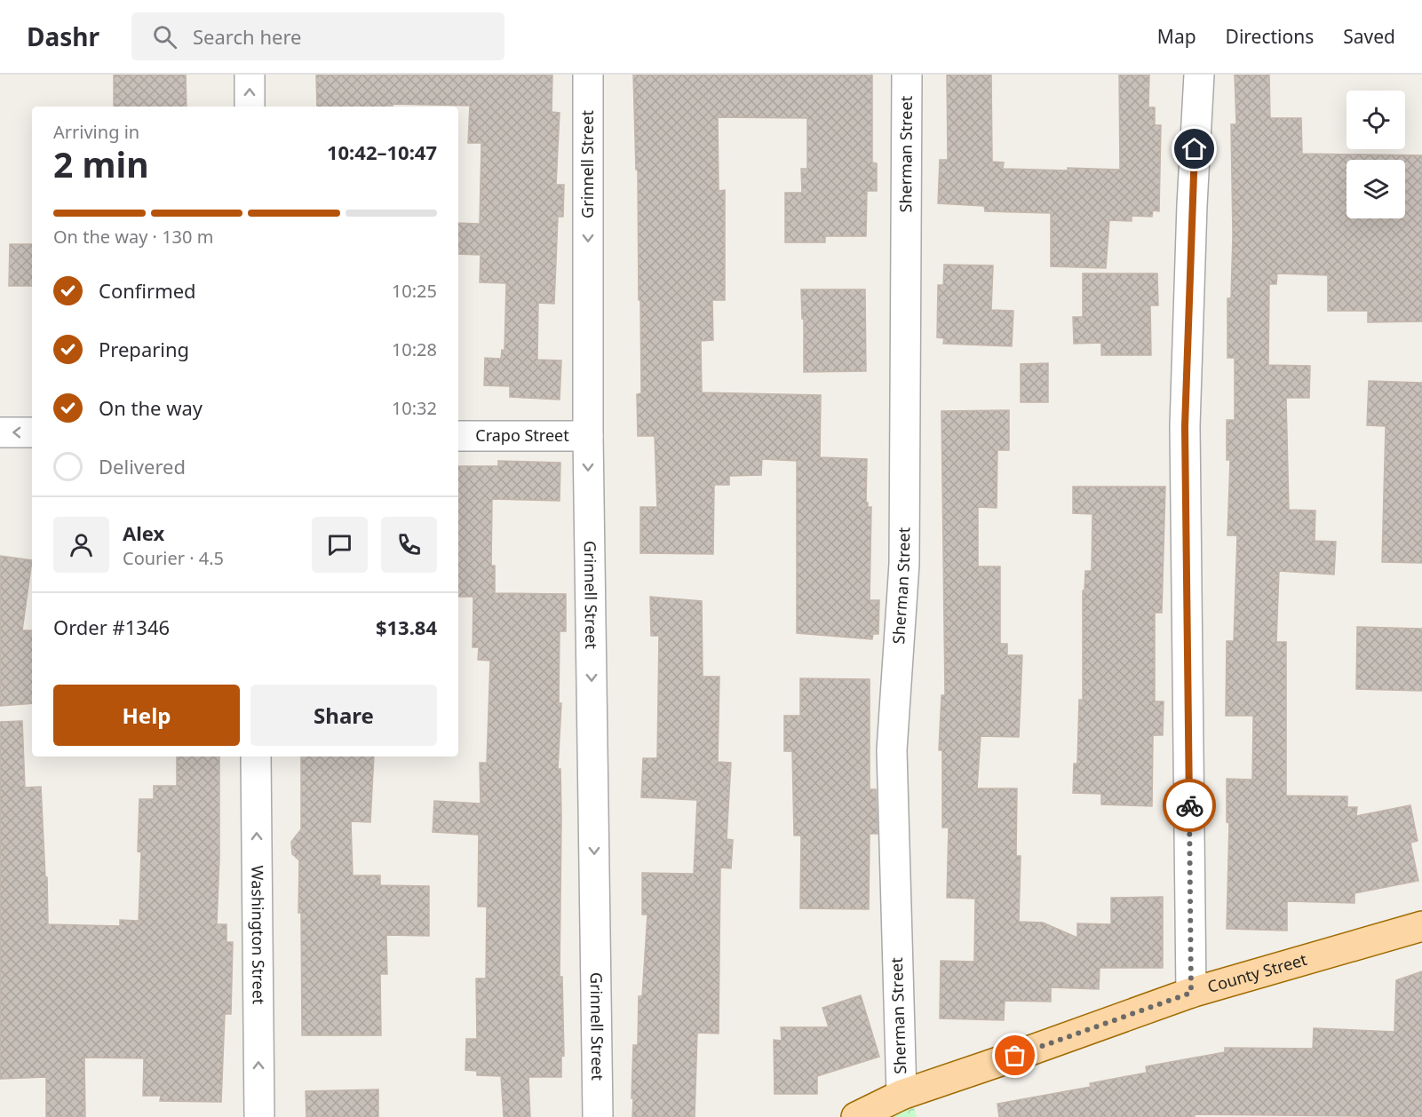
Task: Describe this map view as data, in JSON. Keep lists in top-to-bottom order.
{
  "streets": {
    "main road": ["County Street"],
    "street": [
      "Sherman Street",
      "Grinnell Street",
      "Crapo Street",
      "Washington Street"
    ]
  },
  "crossings": [
    ["Sherman Street", "County Street"],
    ["Grinnell Street", "Crapo Street"]
  ],
  "one_way": ["Grinnell Street", "Washington Street"],
  "page": {
    "header": "Dashr",
    "search": "Search here",
    "nav": ["Map", "Directions", "Saved"],
    "heading": ["2 min", "Arriving in", "10:42–10:47"],
    "panel": [
      "Alex",
      "Courier · 4.5",
      "Order #1346",
      "$13.84"
    ],
    "bar": "On the way · 130 m",
    "list": [
      ["Confirmed", "10:25"],
      ["Preparing", "10:28"],
      ["On the way", "10:32"],
      "Delivered"
    ],
    "buttons": ["Help", "Share"]
  }
}
